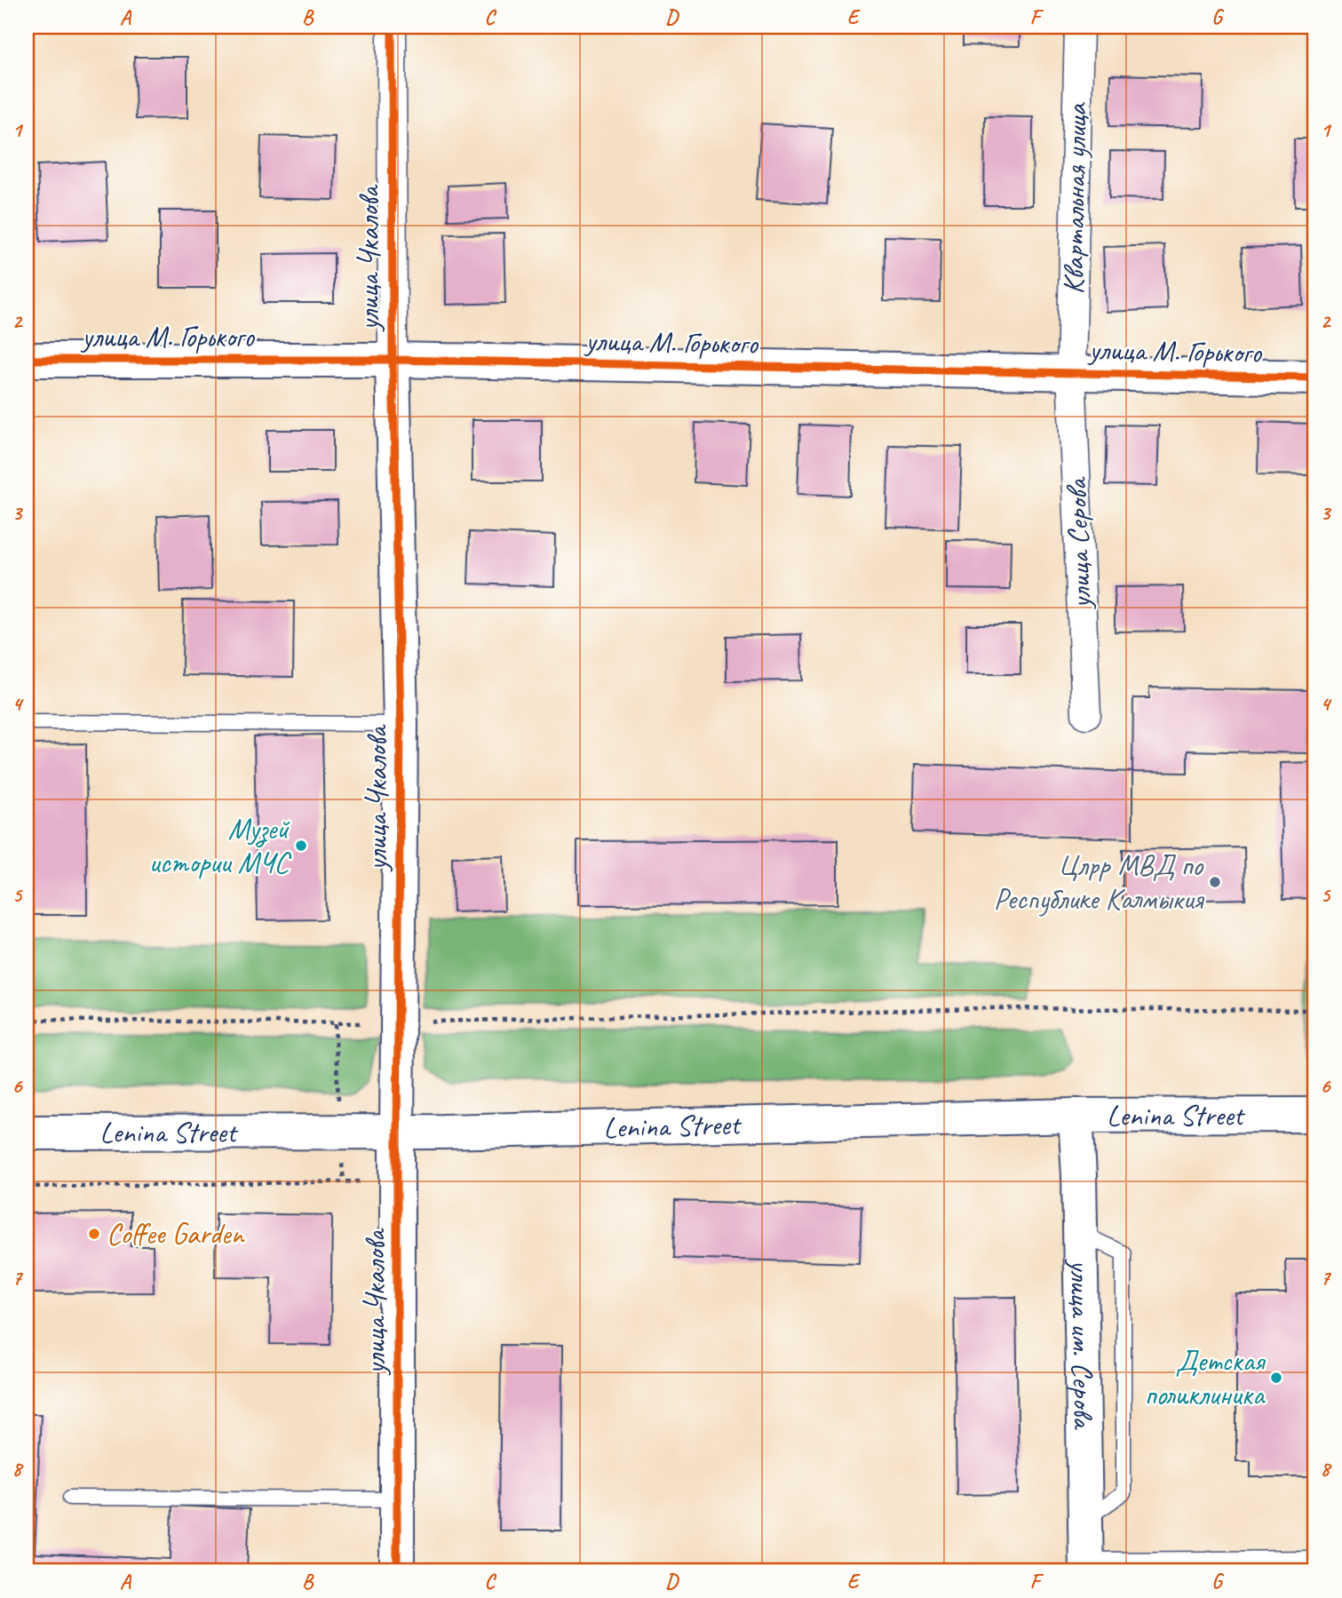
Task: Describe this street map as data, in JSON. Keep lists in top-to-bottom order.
{
  "streets": {
    "street": [
      "Квартальная улица",
      "улица Чкалова",
      "улица М. Горького",
      "улица Серова",
      "Lenina Street",
      "улица им. Серова"
    ]
  },
  "crossings": [
    ["Квартальная улица", "улица М. Горького"],
    ["Квартальная улица", "улица Серова"],
    ["улица Чкалова", "улица М. Горького"],
    ["улица Чкалова", "Lenina Street"],
    ["улица М. Горького", "улица Серова"],
    ["Lenina Street", "улица им. Серова"]
  ],
  "places": [
    "Музей истории МЧС",
    "Цлрр МВД по Республике Калмыкия",
    "Coffee Garden",
    "Детская поликлиника"
  ],
  "grid": {
    "columns": [
      "A",
      "B",
      "C",
      "D",
      "E",
      "F",
      "G"
    ],
    "rows": [
      "1",
      "2",
      "3",
      "4",
      "5",
      "6",
      "7",
      "8"
    ]
  }
}
